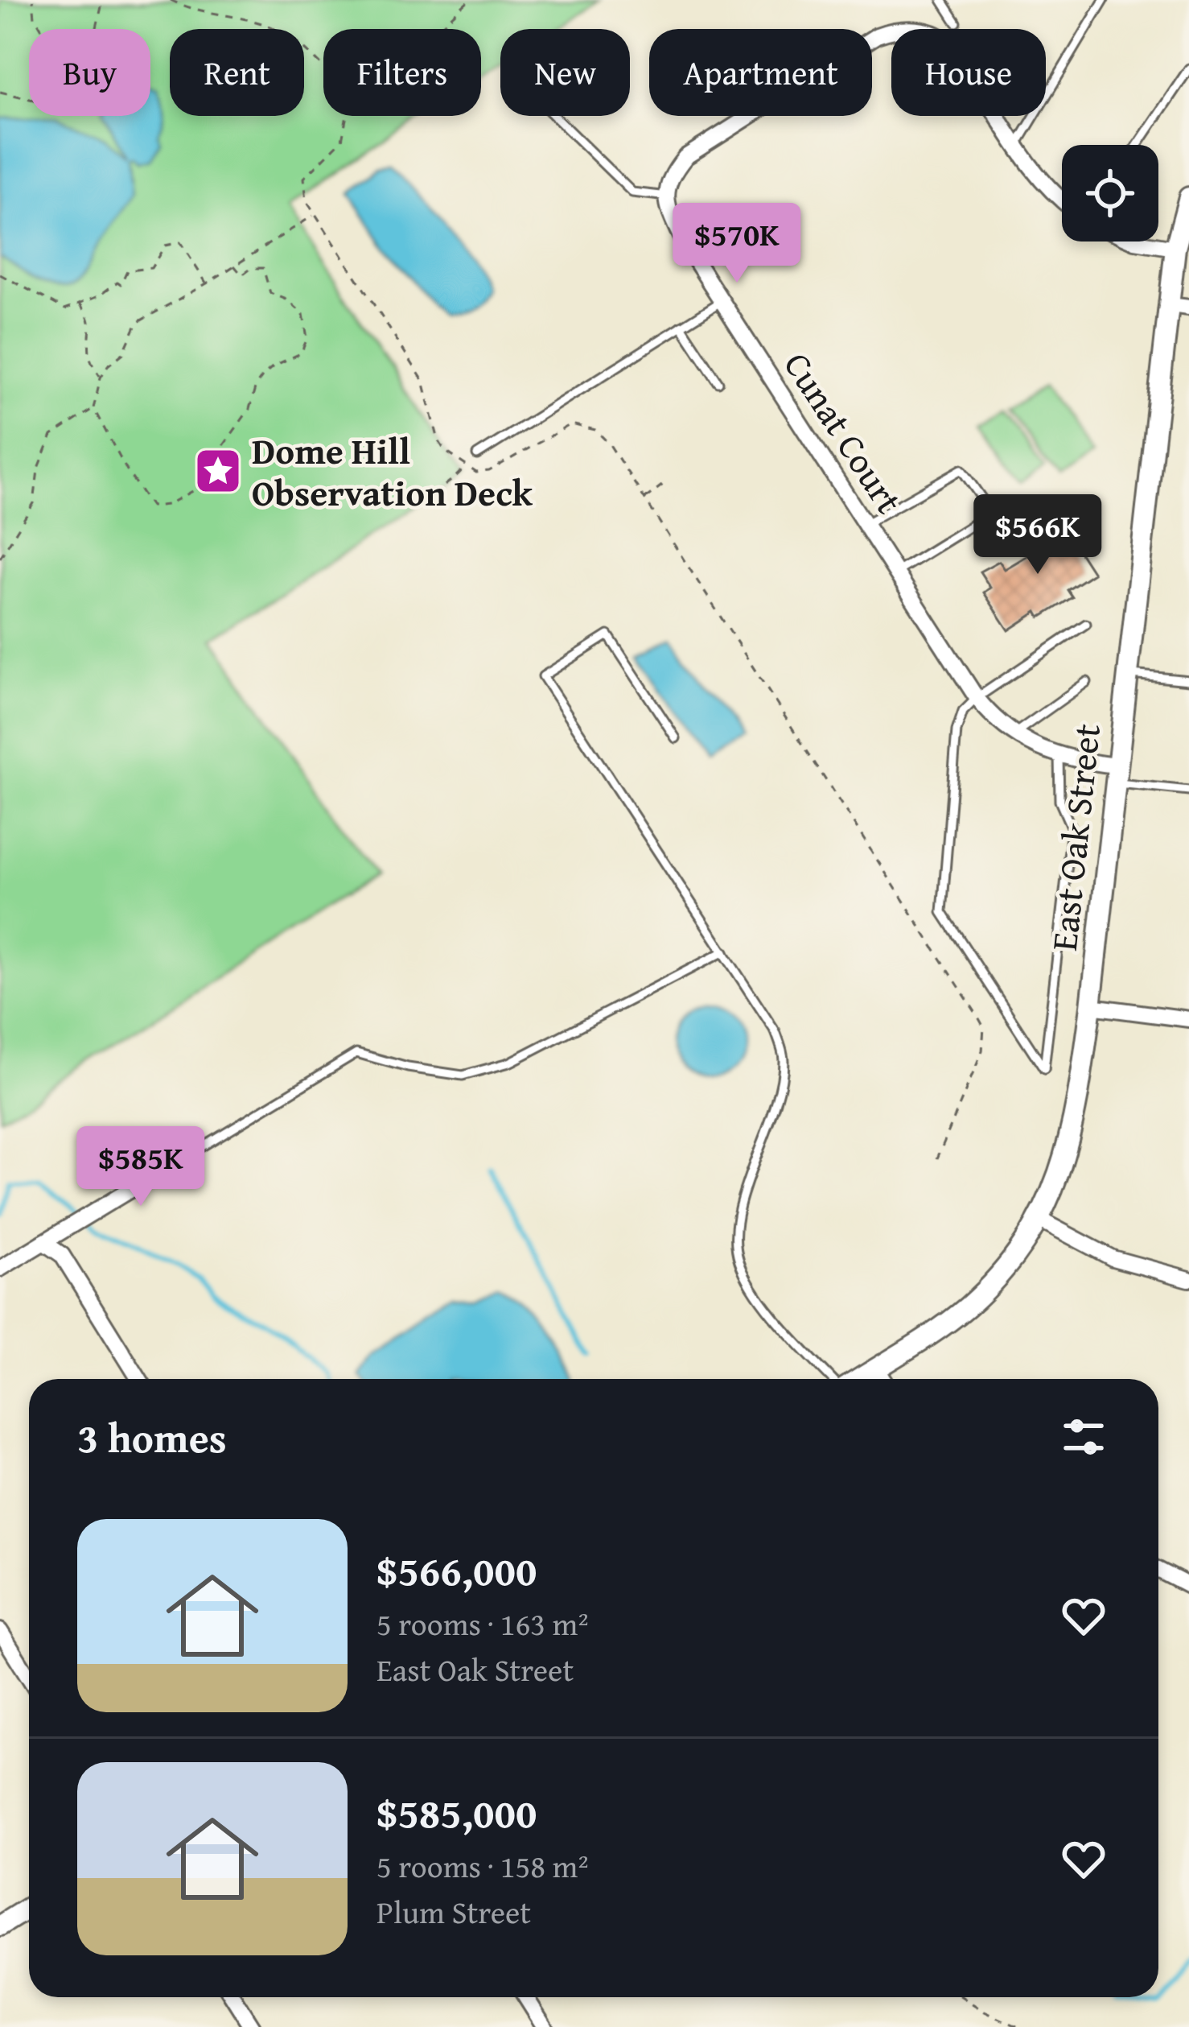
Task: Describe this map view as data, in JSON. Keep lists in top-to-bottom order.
{
  "streets": {
    "street": ["Cunat Court", "East Oak Street"]
  },
  "crossings": [
    ["Cunat Court", "East Oak Street"]
  ],
  "places": {
    "place": ["Dome Hill Observation Deck"]
  },
  "page": {
    "chip": [
      "Buy",
      "Rent",
      "Filters",
      "New",
      "Apartment",
      "House"
    ],
    "price": ["$570K", "$566K", "$585K"],
    "heading": "3 homes",
    "list": [
      {
        "name": "$566,000",
        "note": "5 rooms · 163 m² · East Oak Street"
      },
      {
        "name": "$585,000",
        "note": "5 rooms · 158 m² · Plum Street"
      }
    ]
  }
}
